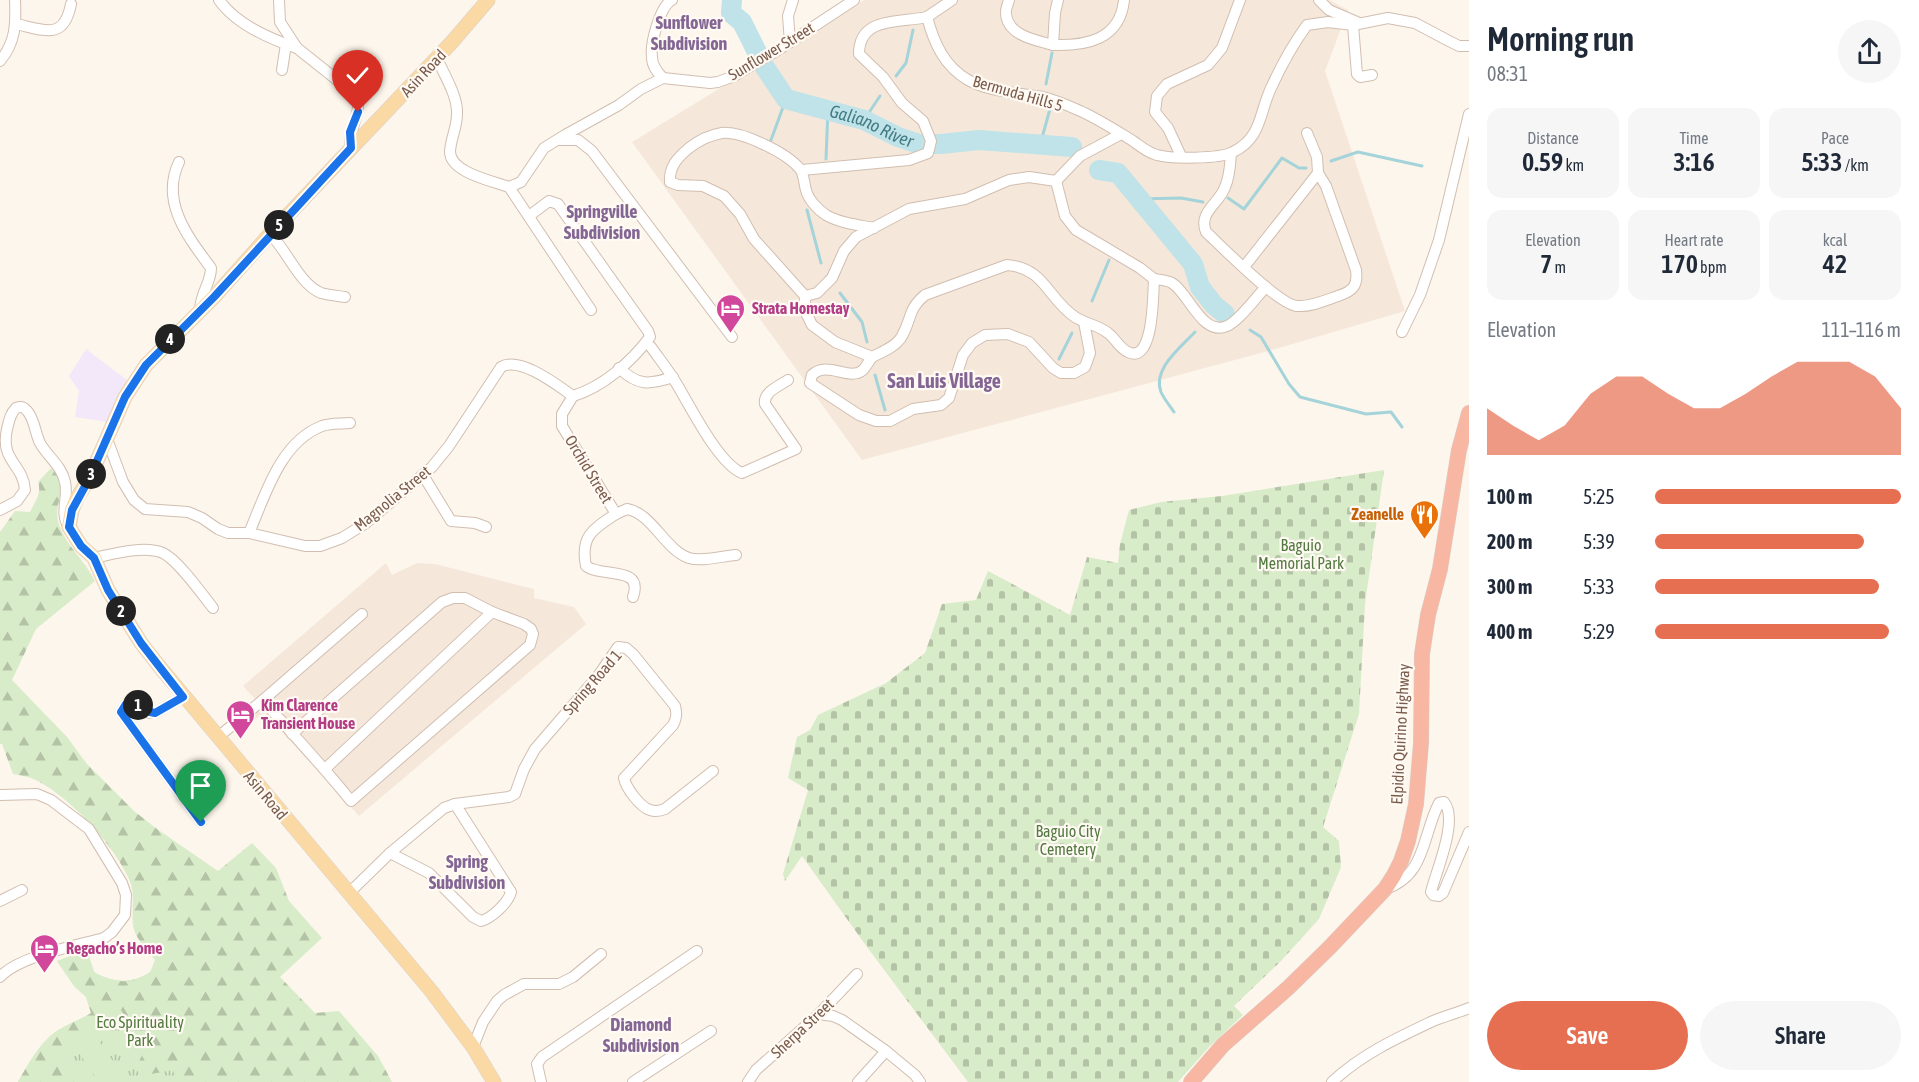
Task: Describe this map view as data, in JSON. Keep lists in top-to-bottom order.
{
  "streets": {
    "highway": ["Elpidio Quirino Highway"],
    "main road": ["Asin Road"],
    "street": [
      "Sunflower Street",
      "Bermuda Hills 5",
      "Orchid Street",
      "Magnolia Street",
      "Spring Road 1",
      "Sherpa Street"
    ]
  },
  "crossings": [
    ["Asin Road", "Magnolia Street"],
    ["Asin Road", "Spring Road 1"],
    ["Orchid Street", "Magnolia Street"]
  ],
  "districts": [
    "Sunflower Subdivision",
    "Springville Subdivision",
    "San Luis Village",
    "Spring Subdivision",
    "Diamond Subdivision"
  ],
  "water": ["Galiano River"],
  "parks": ["Baguio Memorial Park", "Baguio City Cemetery", "Eco Spirituality Park"],
  "places": {
    "hotel": ["Strata Homestay", "Kim Clarence Transient House", "Regacho’s Home"],
    "restaurant": ["Zeanelle"]
  },
  "page": {
    "heading": ["Morning run", "08:31"],
    "stats": [
      ["Distance", "0.59 km"],
      ["Time", "3:16"],
      ["Pace", "5:33 /km"],
      ["Elevation", "7 m"],
      ["Heart rate", "170 bpm"],
      ["kcal", "42"]
    ],
    "pins": [
      "5",
      "4",
      "3",
      "2",
      "1"
    ],
    "chart": ["Elevation", "111–116 m"],
    "list": [
      {
        "name": "100 m",
        "note": "5:25"
      },
      {
        "name": "200 m",
        "note": "5:39"
      },
      {
        "name": "300 m",
        "note": "5:33"
      },
      {
        "name": "400 m",
        "note": "5:29"
      }
    ],
    "buttons": ["Save", "Share"]
  }
}
